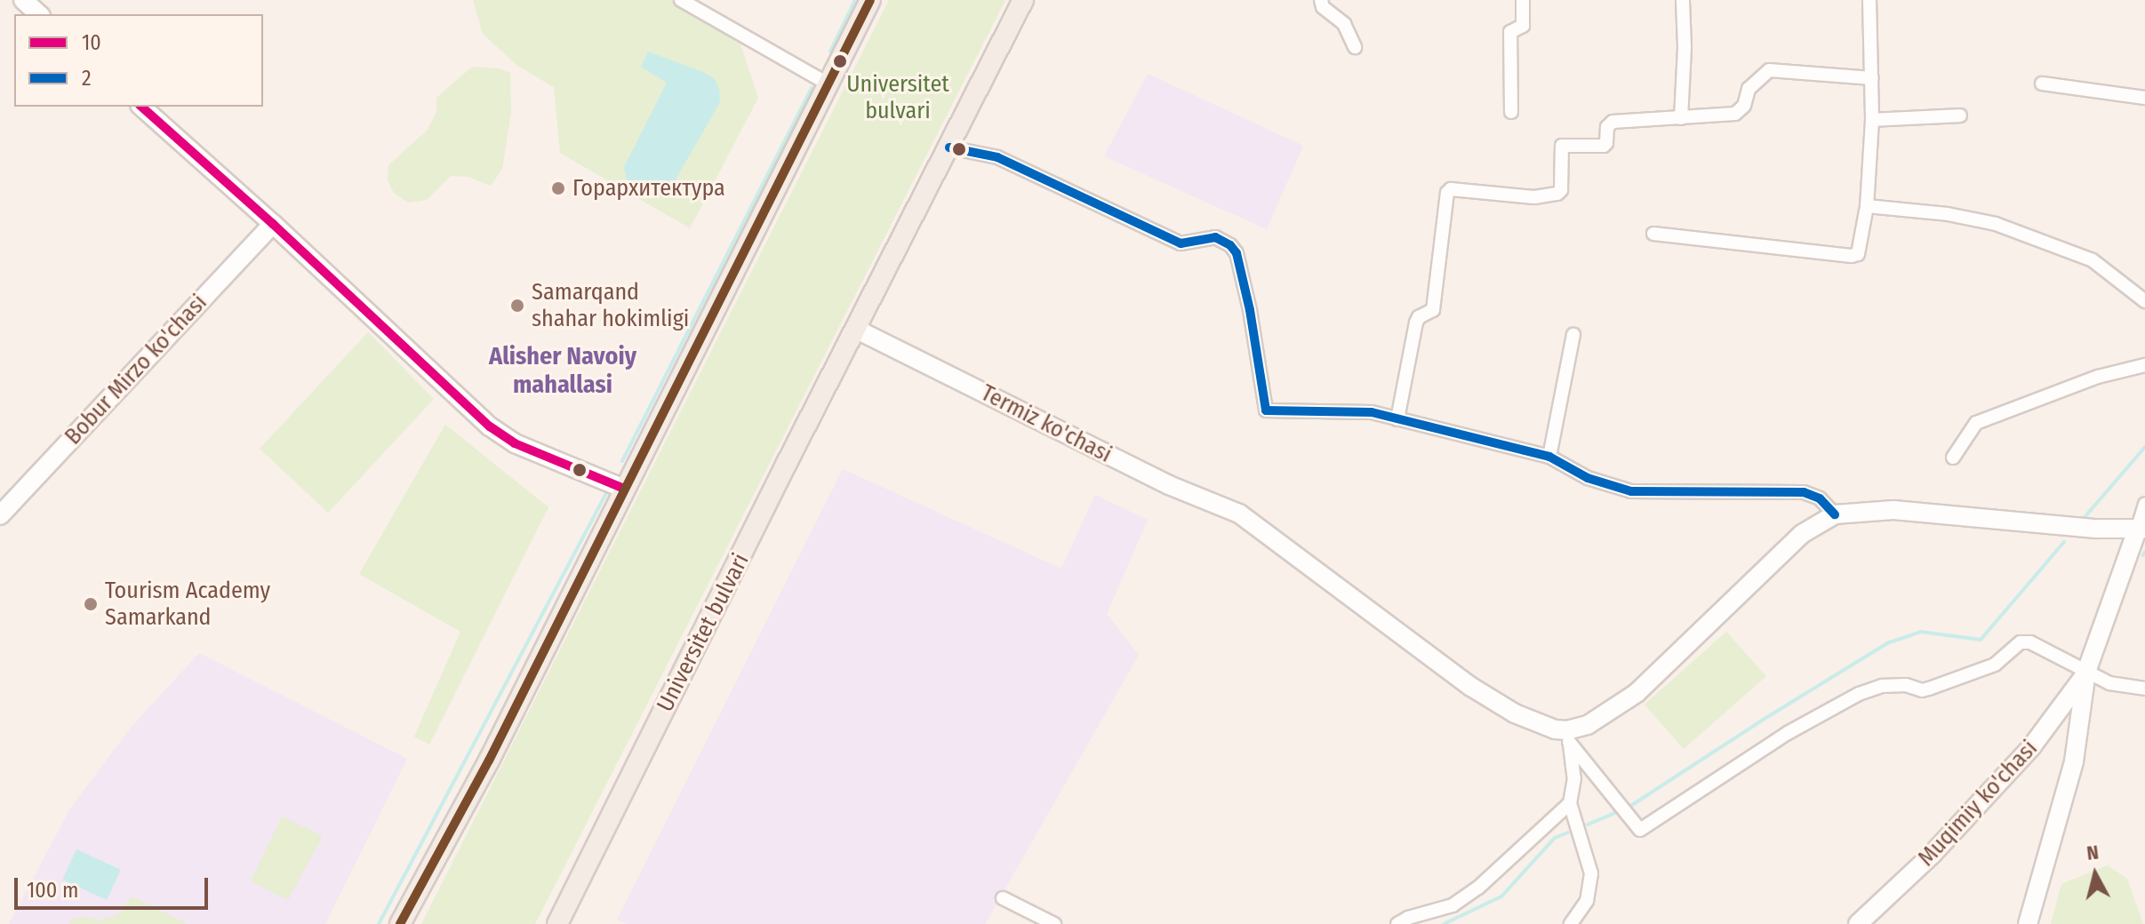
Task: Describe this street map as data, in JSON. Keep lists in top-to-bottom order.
{
  "streets": {
    "main road": [
      "Bobur Mirzo ko'chasi",
      "Termiz ko'chasi",
      "Universitet bulvari",
      "Muqimiy ko'chasi"
    ]
  },
  "crossings": [
    ["Termiz ko'chasi", "Universitet bulvari"]
  ],
  "districts": ["Alisher Navoiy mahallasi"],
  "parks": ["Universitet bulvari"],
  "places": ["Горархитектура", "Samarqand shahar hokimligi", "Tourism Academy Samarkand"],
  "lines": ["transit line 10", "transit line 2"],
  "legend": ["10", "2"],
  "scale_bar": "100 m",
  "north": "top"
}
